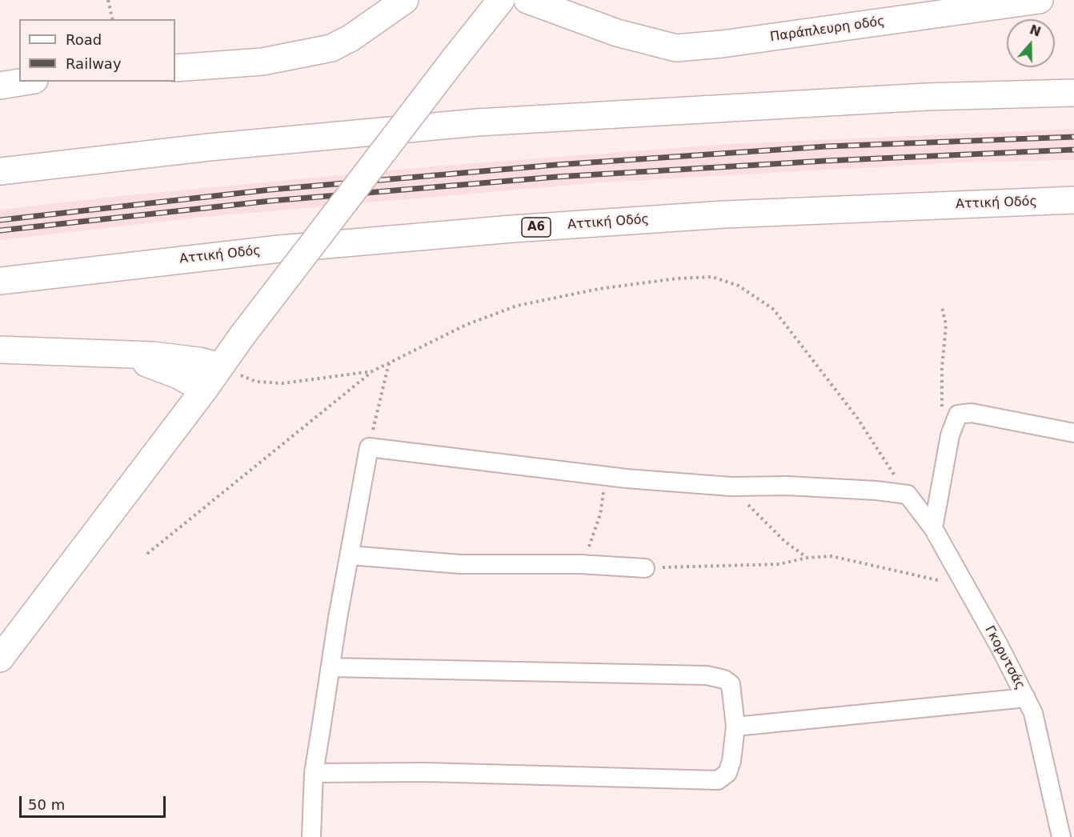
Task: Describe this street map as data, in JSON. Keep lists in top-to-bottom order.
{
  "streets": {
    "main road": ["Παράπλευρη οδός", "Αττική Οδός", "Α6"],
    "street": ["Γκορυτσάς"]
  },
  "legend": ["Road", "Railway"],
  "scale_bar": "50 m",
  "north": "top"
}
